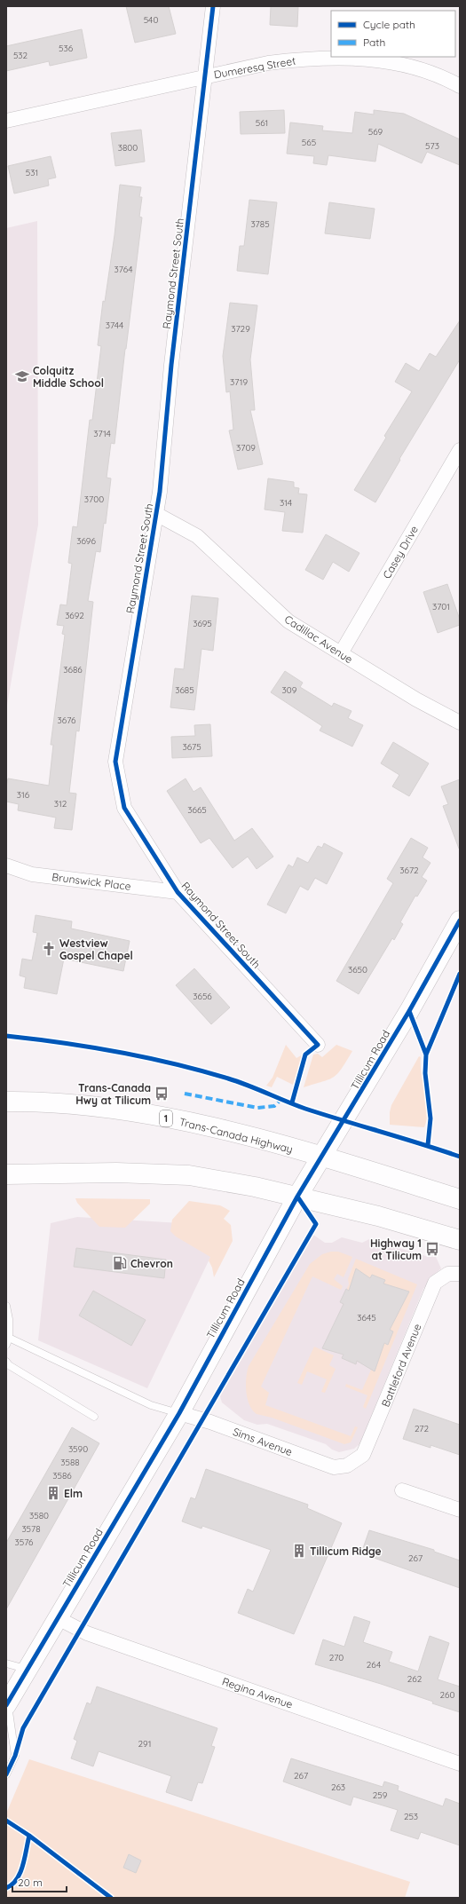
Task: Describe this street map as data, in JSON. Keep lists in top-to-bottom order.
{
  "streets": {
    "main road": ["Tillicum Road", "1", "Trans-Canada Highway"],
    "street": [
      "Dumeresq Street",
      "Raymond Street South",
      "Casey Drive",
      "Cadillac Avenue",
      "Brunswick Place",
      "Battleford Avenue",
      "Sims Avenue",
      "Regina Avenue"
    ]
  },
  "crossings": [
    ["Dumeresq Street", "Raymond Street South"],
    ["Raymond Street South", "Cadillac Avenue"],
    ["Raymond Street South", "Brunswick Place"],
    ["Casey Drive", "Cadillac Avenue"],
    ["Tillicum Road", "Trans-Canada Highway"],
    ["Tillicum Road", "Sims Avenue"],
    ["Tillicum Road", "Regina Avenue"],
    ["Battleford Avenue", "Sims Avenue"]
  ],
  "places": {
    "school or university": ["Colquitz Middle School"],
    "church": ["Westview Gospel Chapel"],
    "bus stop": ["Trans-Canada Hwy at Tilicum", "Highway 1 at Tilicum"],
    "fuel station": ["Chevron"],
    "building": ["Elm", "Tillicum Ridge"]
  },
  "house_numbers": [
    "540",
    "536",
    "532",
    "561",
    "569",
    "565",
    "573",
    "3800",
    "531",
    "3785",
    "3764",
    "3744",
    "3729",
    "3719",
    "3714",
    "3709",
    "3700",
    "314",
    "3696",
    "3701",
    "3692",
    "3695",
    "3686",
    "3685",
    "309",
    "3676",
    "3675",
    "316",
    "312",
    "3665",
    "3672",
    "3650",
    "3656",
    "3645",
    "272",
    "3590",
    "3588",
    "3586",
    "3580",
    "3578",
    "3576",
    "267",
    "270",
    "264",
    "262",
    "260",
    "291",
    "267",
    "263",
    "259",
    "253"
  ],
  "legend": ["Cycle path", "Path"],
  "scale_bar": "20 m"
}
